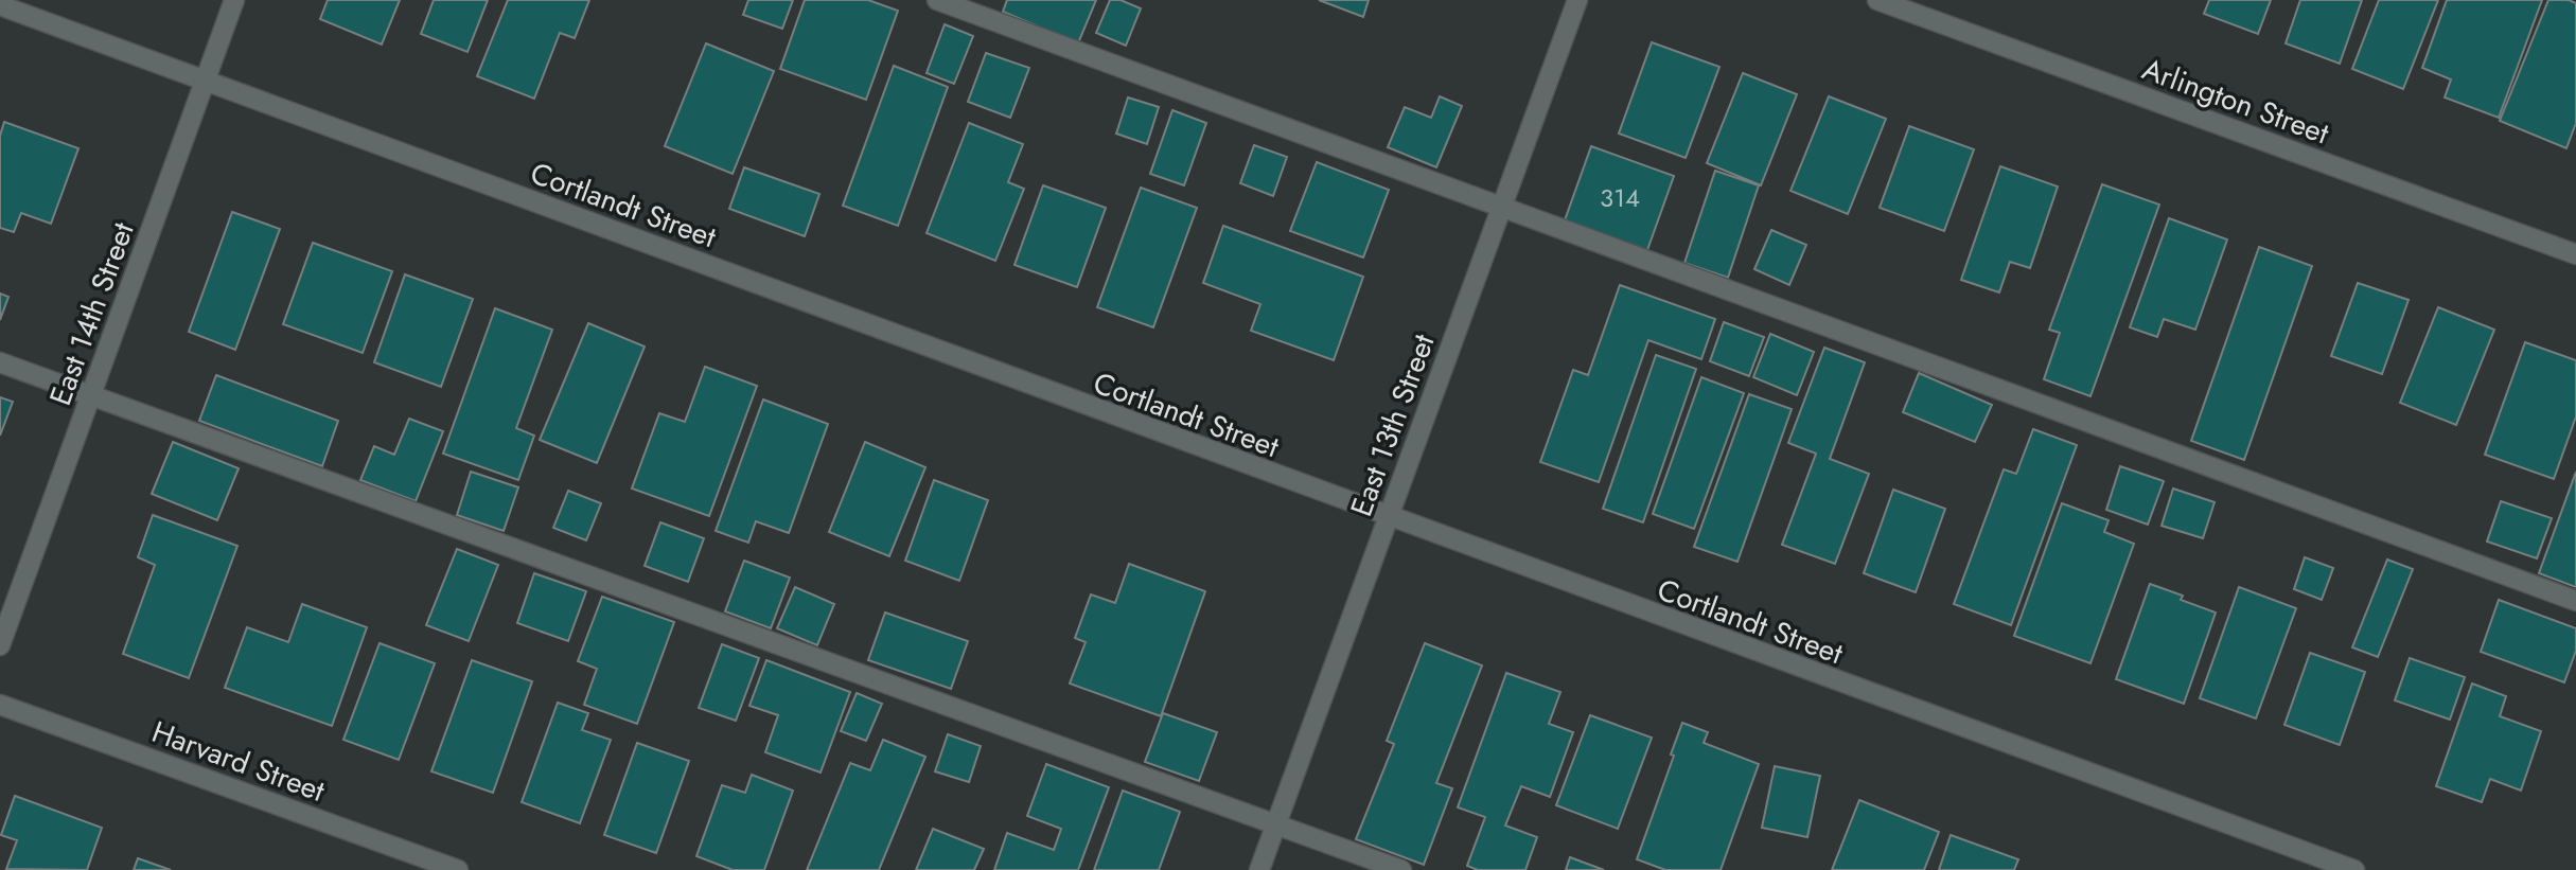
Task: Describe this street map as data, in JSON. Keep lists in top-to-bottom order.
{
  "streets": {
    "street": [
      "Arlington Street",
      "Cortlandt Street",
      "East 14th Street",
      "East 13th Street",
      "Harvard Street"
    ]
  },
  "crossings": [
    ["Cortlandt Street", "East 14th Street"],
    ["Cortlandt Street", "East 13th Street"]
  ],
  "house_numbers": ["314"]
}
